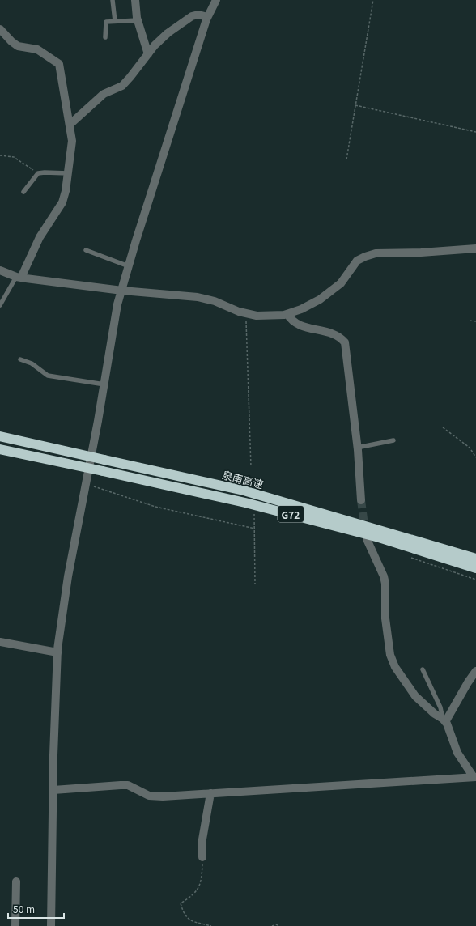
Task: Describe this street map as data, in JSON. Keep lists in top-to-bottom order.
{
  "streets": {
    "highway": ["泉南高速", "G72"]
  },
  "scale_bar": "50 m"
}
